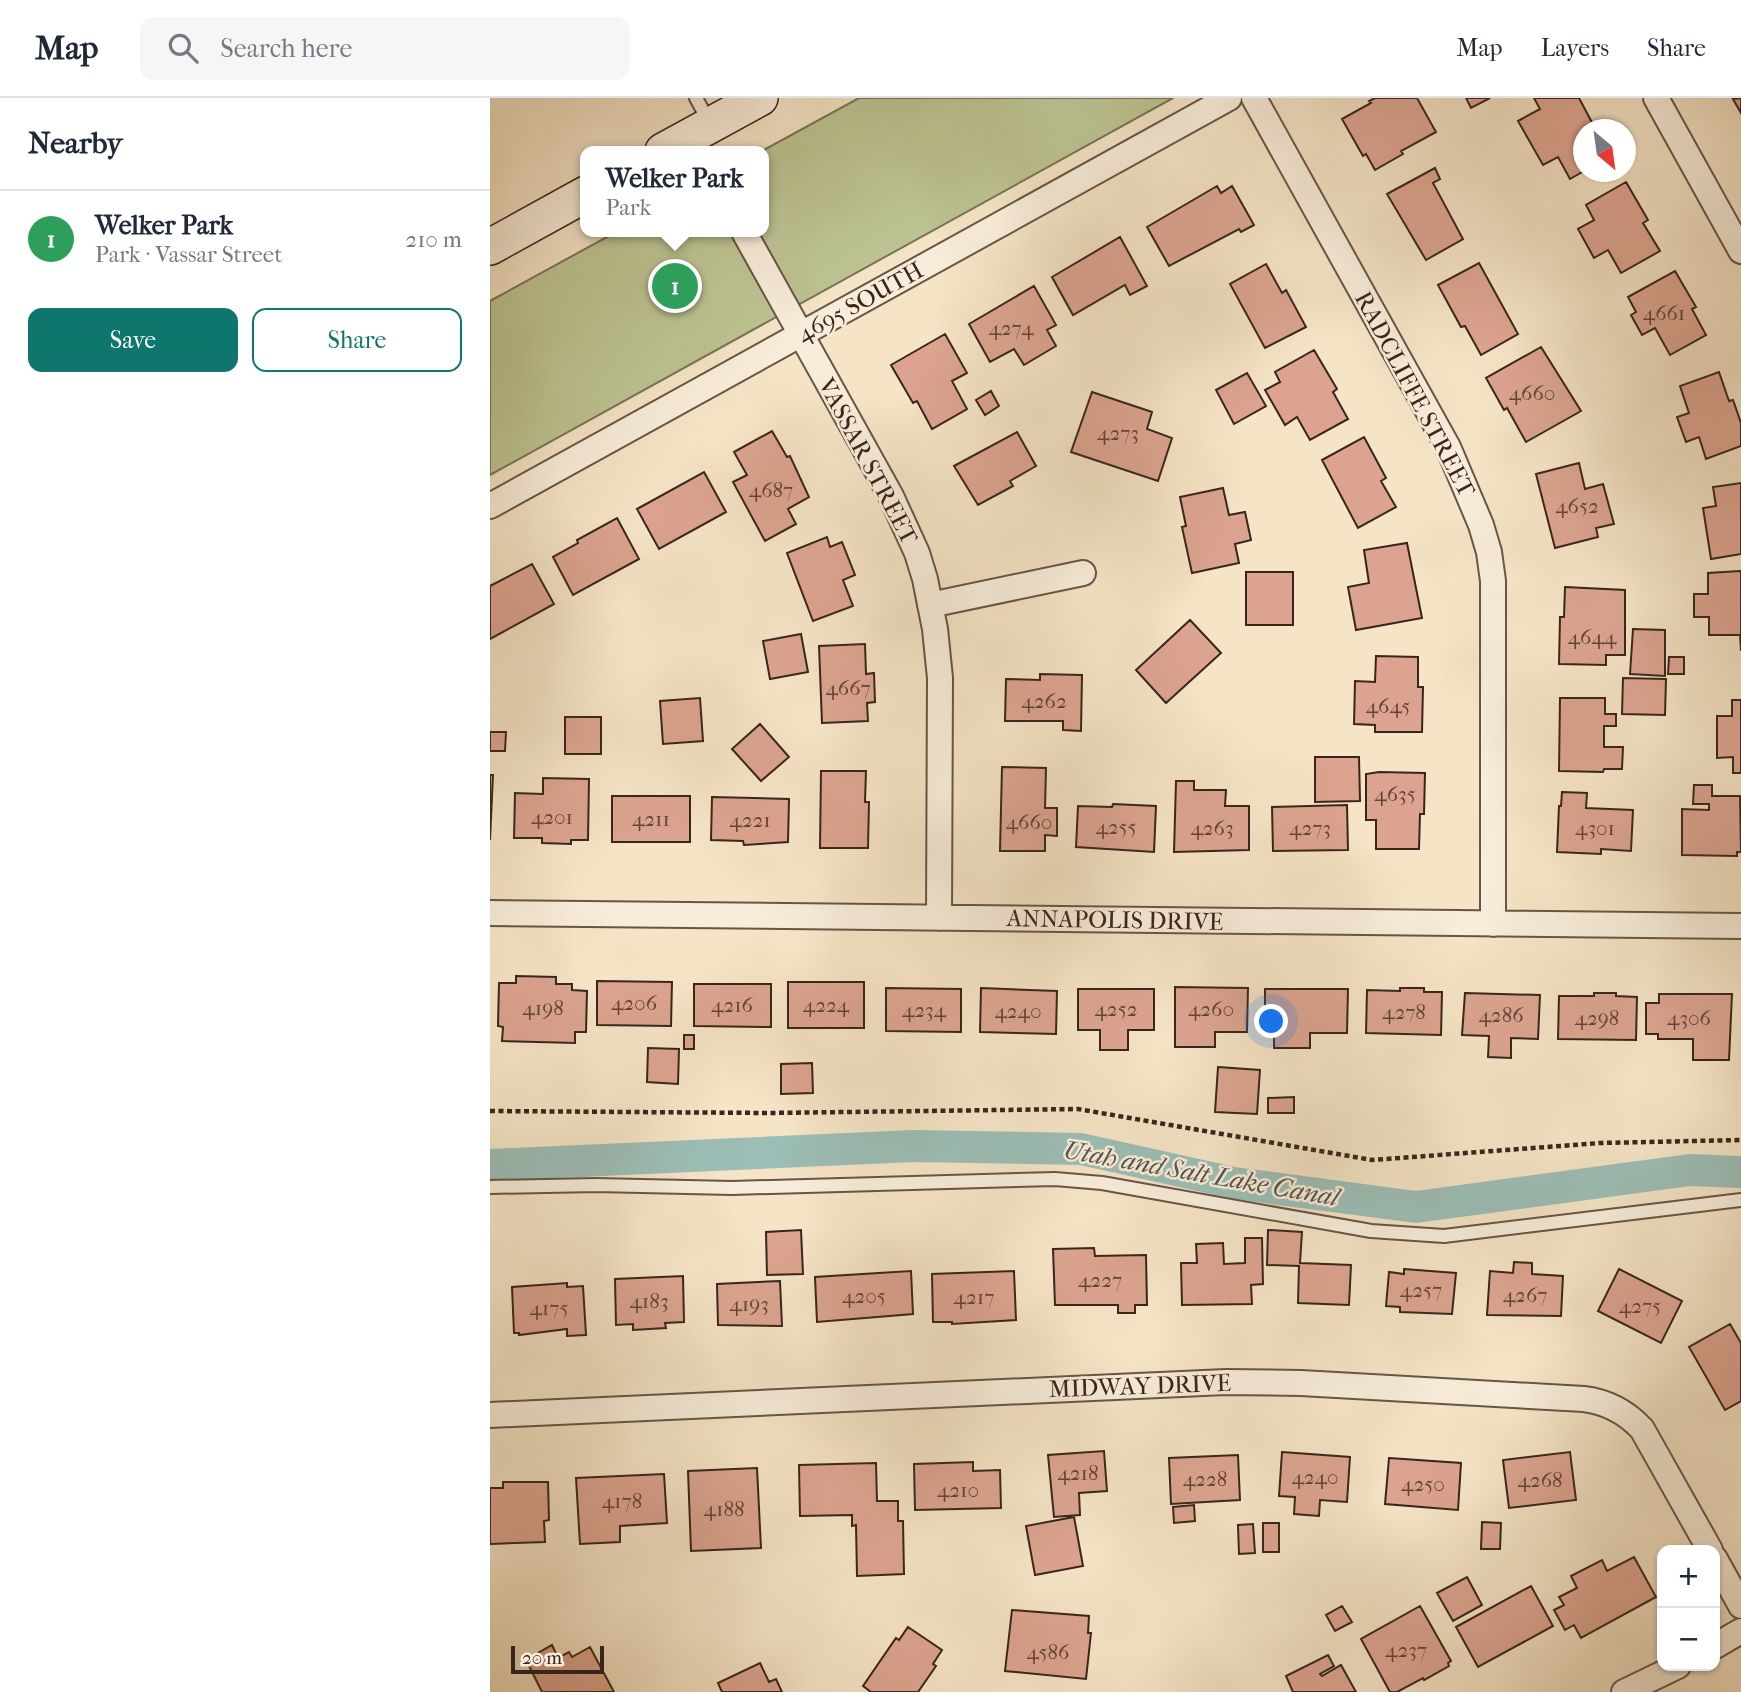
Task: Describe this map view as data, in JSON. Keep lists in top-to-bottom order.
{
  "streets": {
    "street": [
      "4695 SOUTH",
      "RADCLIFFE STREET",
      "VASSAR STREET",
      "ANNAPOLIS DRIVE",
      "MIDWAY DRIVE"
    ]
  },
  "crossings": [
    ["4695 SOUTH", "VASSAR STREET"],
    ["RADCLIFFE STREET", "ANNAPOLIS DRIVE"],
    ["VASSAR STREET", "ANNAPOLIS DRIVE"]
  ],
  "water": ["Utah and Salt Lake Canal"],
  "house_numbers": [
    "4661",
    "4274",
    "4660",
    "4273",
    "4687",
    "4652",
    "4644",
    "4667",
    "4262",
    "4645",
    "4635",
    "4201",
    "4211",
    "4221",
    "4660",
    "4255",
    "4263",
    "4273",
    "4301",
    "4206",
    "4216",
    "4224",
    "4198",
    "4252",
    "4260",
    "4234",
    "4240",
    "4278",
    "4286",
    "4298",
    "4306",
    "4227",
    "4257",
    "4267",
    "4205",
    "4217",
    "4183",
    "4193",
    "4275",
    "4175",
    "4218",
    "4240",
    "4228",
    "4268",
    "4250",
    "4210",
    "4178",
    "4188",
    "4237",
    "4586"
  ],
  "scale_bar": "20 m",
  "north": "bottom right",
  "page": {
    "header": "Map",
    "search": "Search here",
    "nav": ["Map", "Layers", "Share"],
    "heading": "Nearby",
    "popup": ["Welker Park", "Park"],
    "list": [
      {
        "mark": "1",
        "name": "Welker Park",
        "note": "Park · Vassar Street",
        "value": "210 m"
      }
    ],
    "pins": "1",
    "buttons": ["Save", "Share"],
    "map_buttons": ["+", "−"],
    "scale": "20 m"
  }
}
